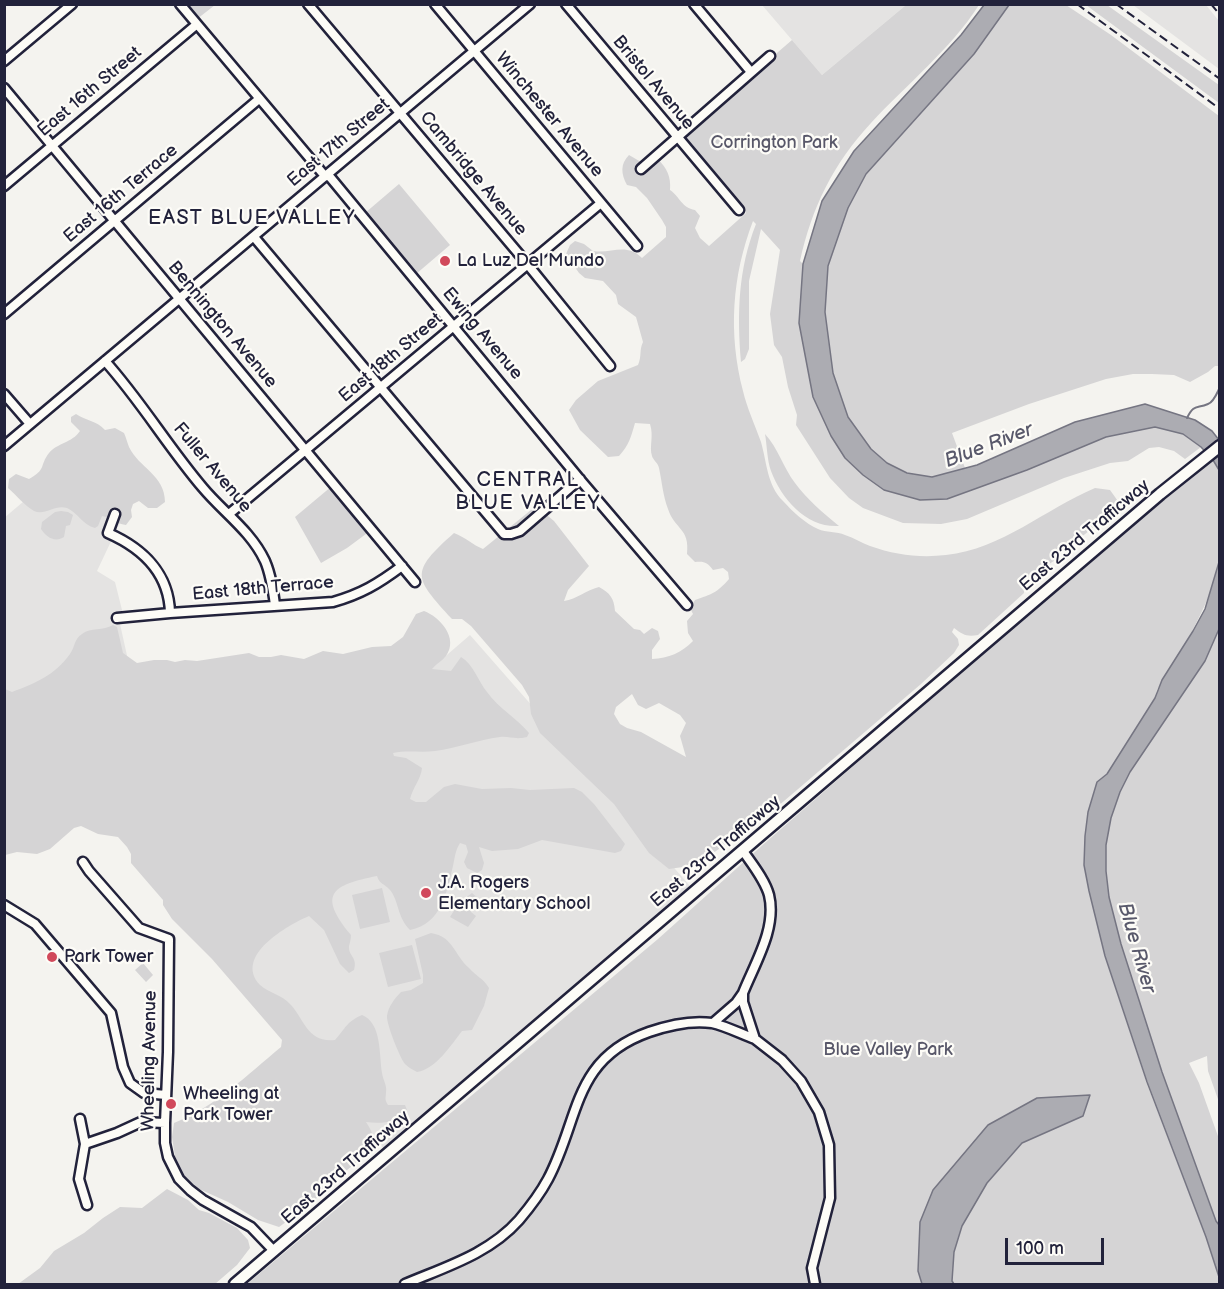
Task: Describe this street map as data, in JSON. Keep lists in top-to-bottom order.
{
  "streets": {
    "main road": ["East 23rd Trafficway"],
    "street": [
      "Bristol Avenue",
      "East 16th Street",
      "Winchester Avenue",
      "East 17th Street",
      "Cambridge Avenue",
      "East 16th Terrace",
      "Bennington Avenue",
      "Ewing Avenue",
      "East 18th Street",
      "Fuller Avenue",
      "East 18th Terrace",
      "Wheeling Avenue"
    ]
  },
  "crossings": [
    ["East 16th Street", "Bennington Avenue"],
    ["East 16th Street", "Ewing Avenue"],
    ["Winchester Avenue", "East 17th Street"],
    ["Winchester Avenue", "East 18th Street"],
    ["East 17th Street", "Cambridge Avenue"],
    ["East 17th Street", "Bennington Avenue"],
    ["East 17th Street", "Ewing Avenue"],
    ["East 17th Street", "Fuller Avenue"],
    ["Cambridge Avenue", "East 18th Street"],
    ["East 16th Terrace", "Bennington Avenue"],
    ["East 16th Terrace", "Ewing Avenue"],
    ["Bennington Avenue", "East 18th Street"],
    ["Bennington Avenue", "East 18th Terrace"],
    ["Ewing Avenue", "East 18th Street"],
    ["East 18th Street", "Fuller Avenue"],
    ["Fuller Avenue", "East 18th Terrace"],
    ["East 23rd Trafficway", "Wheeling Avenue"]
  ],
  "districts": ["EAST BLUE VALLEY", "CENTRAL BLUE VALLEY"],
  "water": ["Blue River"],
  "parks": ["Corrington Park", "Blue Valley Park"],
  "places": [
    "La Luz Del Mundo",
    "J.A. Rogers Elementary School",
    "Park Tower",
    "Wheeling at Park Tower"
  ],
  "scale_bar": "100 m"
}
